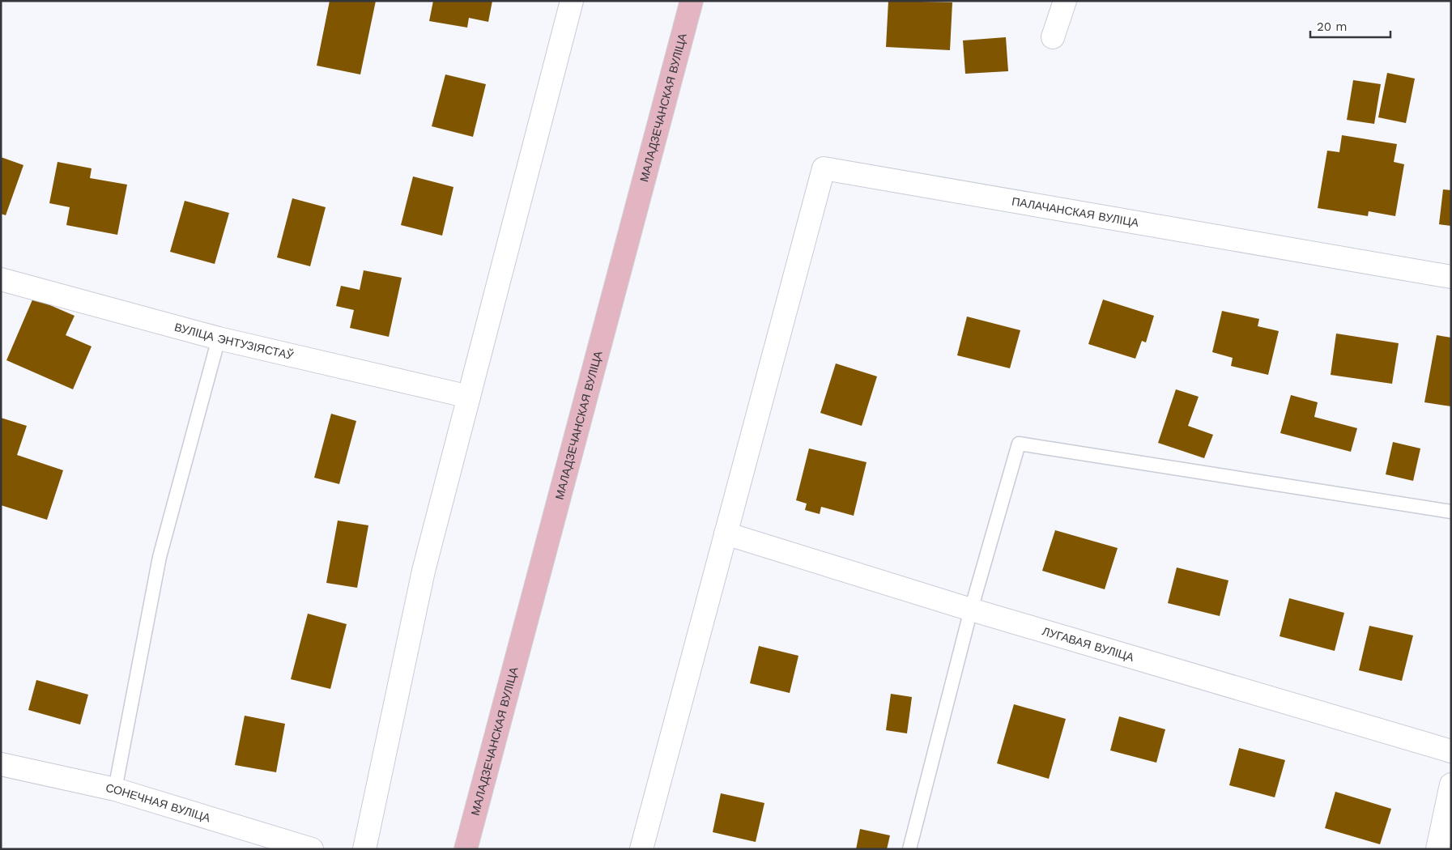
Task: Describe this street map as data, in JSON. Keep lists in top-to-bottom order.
{
  "streets": {
    "main road": ["МАЛАДЗЕЧАНСКАЯ ВУЛІЦА"],
    "street": [
      "ПАЛАЧАНСКАЯ ВУЛІЦА",
      "ВУЛІЦА ЭНТУЗІЯСТАЎ",
      "ЛУГАВАЯ ВУЛІЦА",
      "СОНЕЧНАЯ ВУЛІЦА"
    ]
  },
  "crossings": [
    ["ПАЛАЧАНСКАЯ ВУЛІЦА", "ЛУГАВАЯ ВУЛІЦА"]
  ],
  "scale_bar": "20 m"
}
